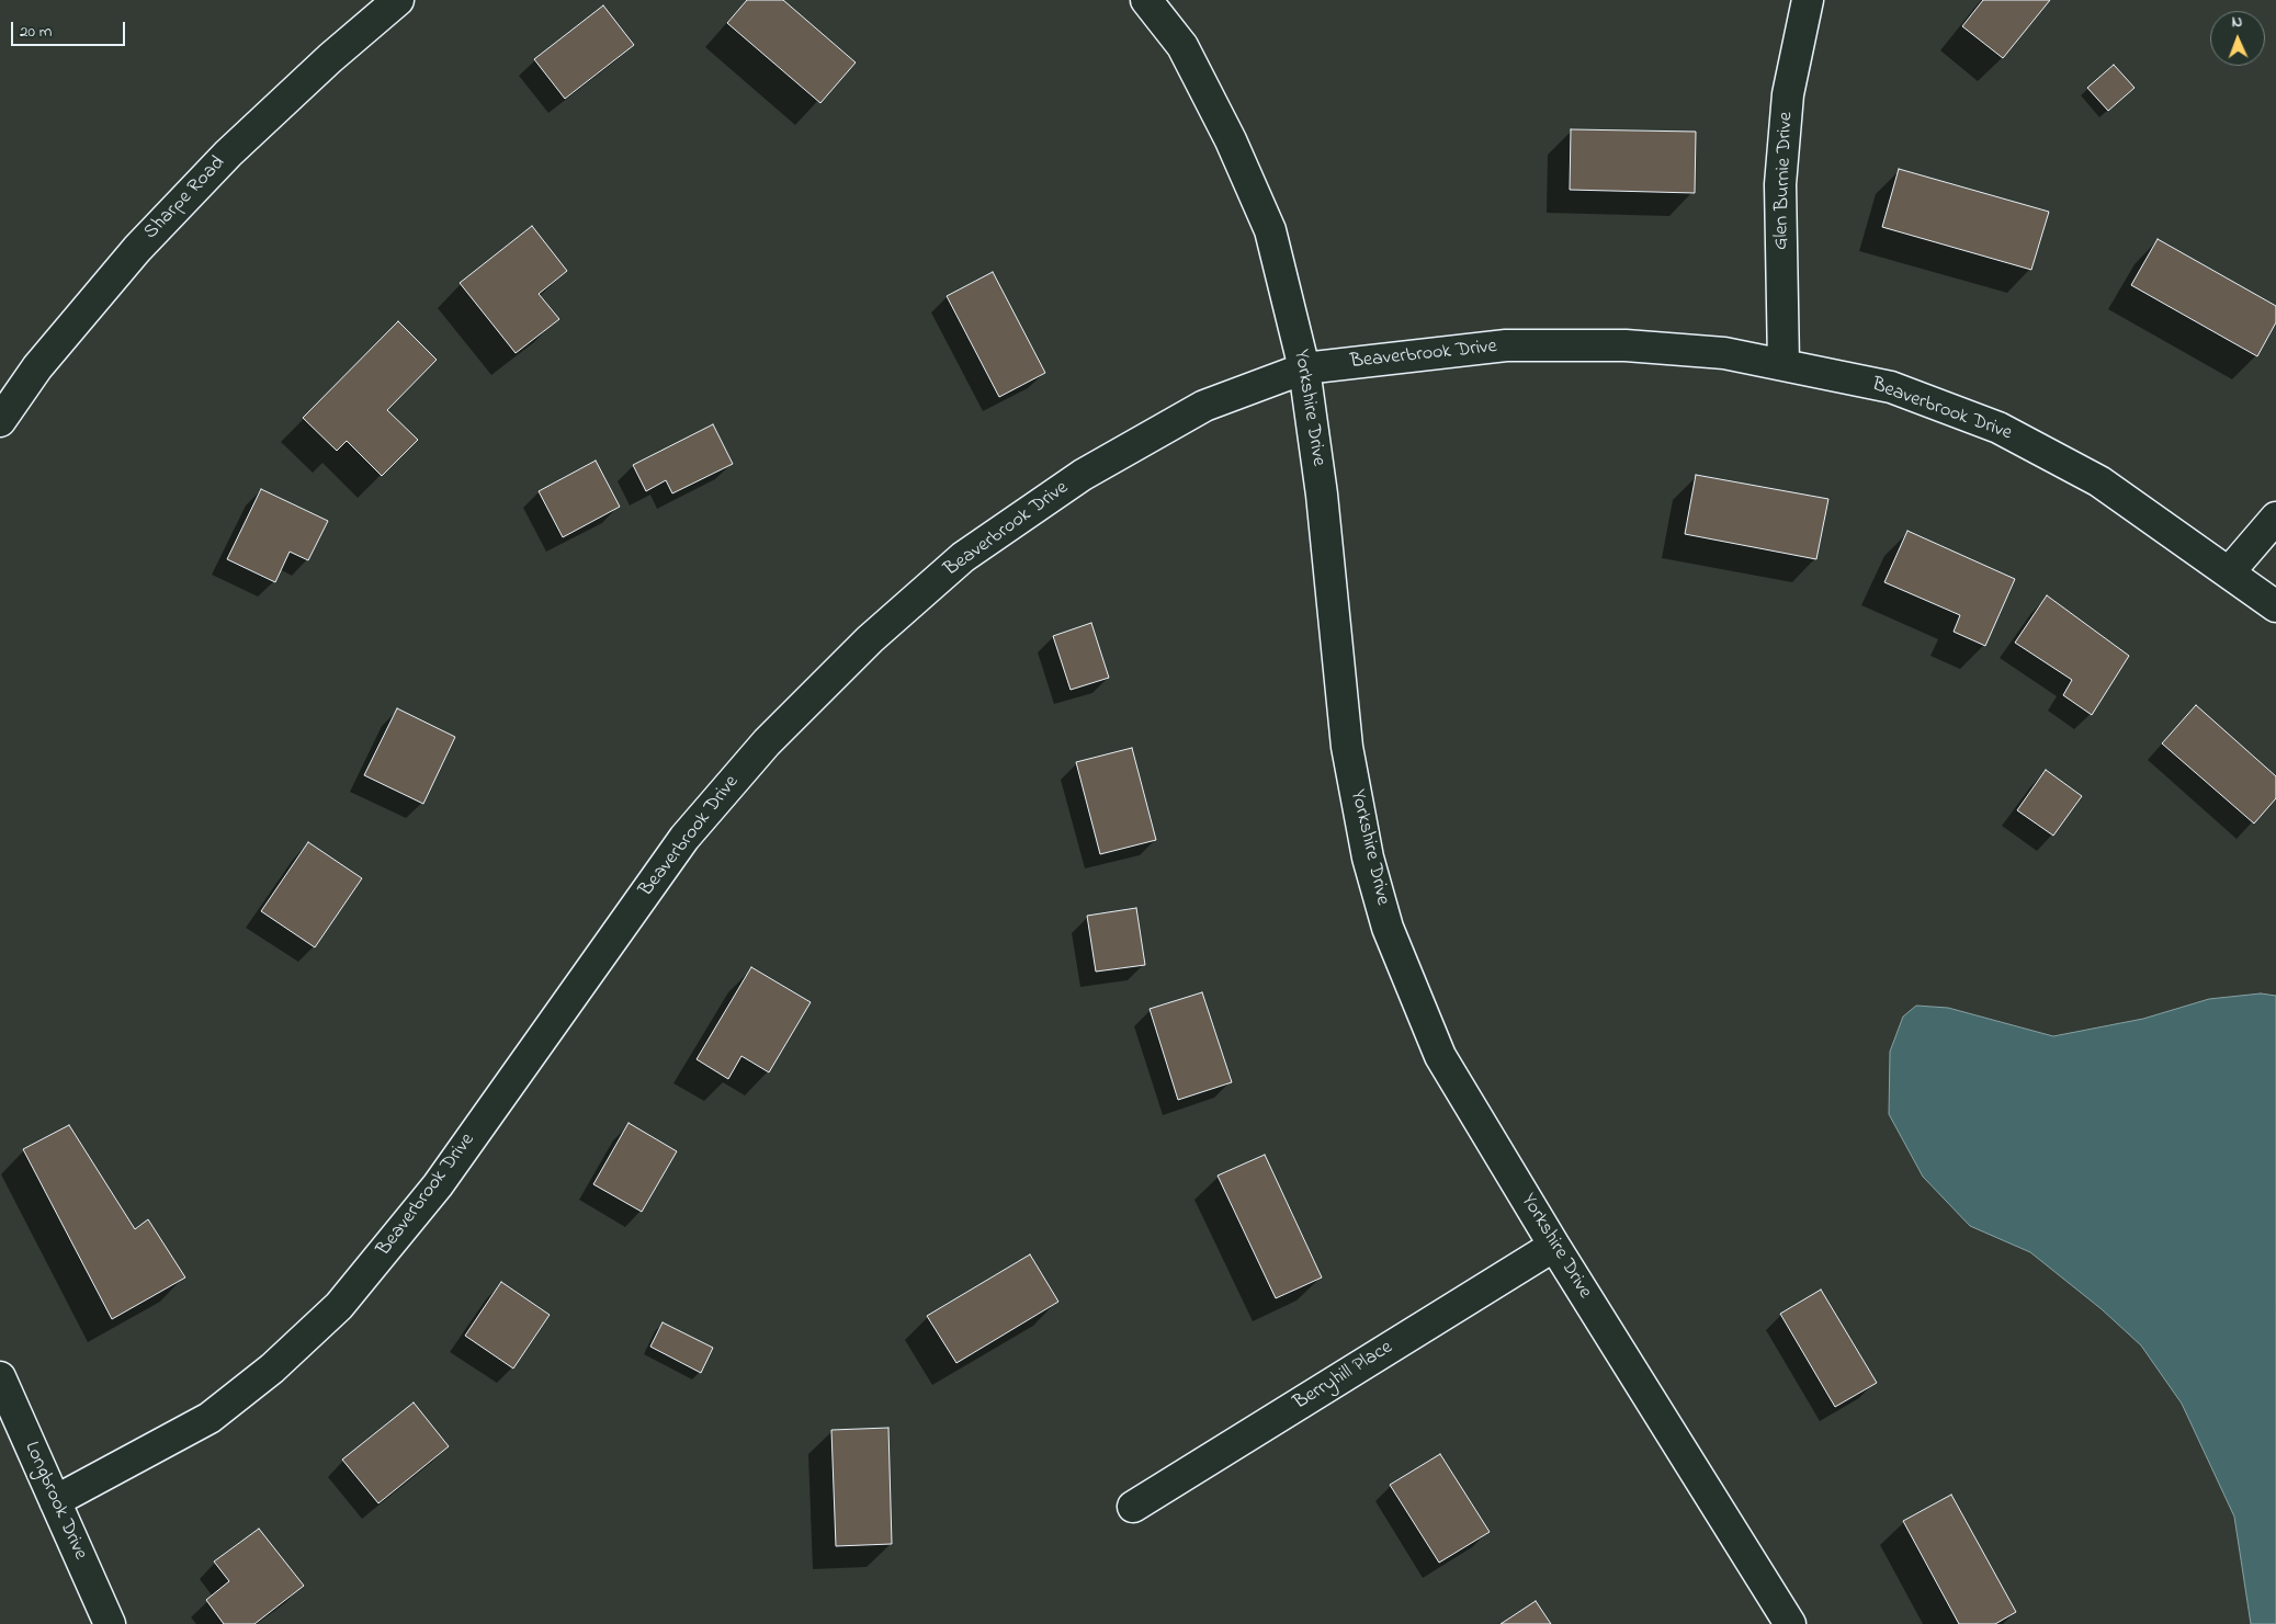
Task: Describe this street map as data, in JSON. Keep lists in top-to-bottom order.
{
  "streets": {
    "street": [
      "Glen Burnie Drive",
      "Sharpe Road",
      "Beaverbrook Drive",
      "Yorkshire Drive",
      "Berryhill Place",
      "Longbrook Drive"
    ]
  },
  "crossings": [
    ["Glen Burnie Drive", "Beaverbrook Drive"],
    ["Beaverbrook Drive", "Yorkshire Drive"],
    ["Beaverbrook Drive", "Longbrook Drive"],
    ["Yorkshire Drive", "Berryhill Place"]
  ],
  "scale_bar": "20 m",
  "north": "top"
}
